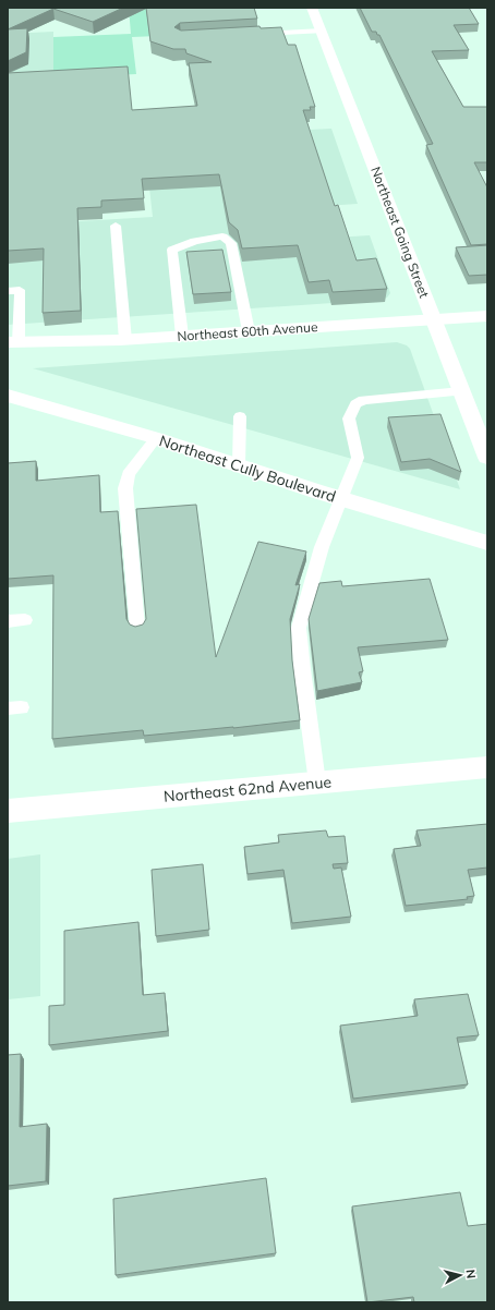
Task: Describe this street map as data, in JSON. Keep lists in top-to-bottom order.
{
  "streets": {
    "street": [
      "Northeast Going Street",
      "Northeast 60th Avenue",
      "Northeast Cully Boulevard",
      "Northeast 62nd Avenue"
    ]
  },
  "crossings": [
    ["Northeast Going Street", "Northeast 60th Avenue"]
  ],
  "north": "right"
}
